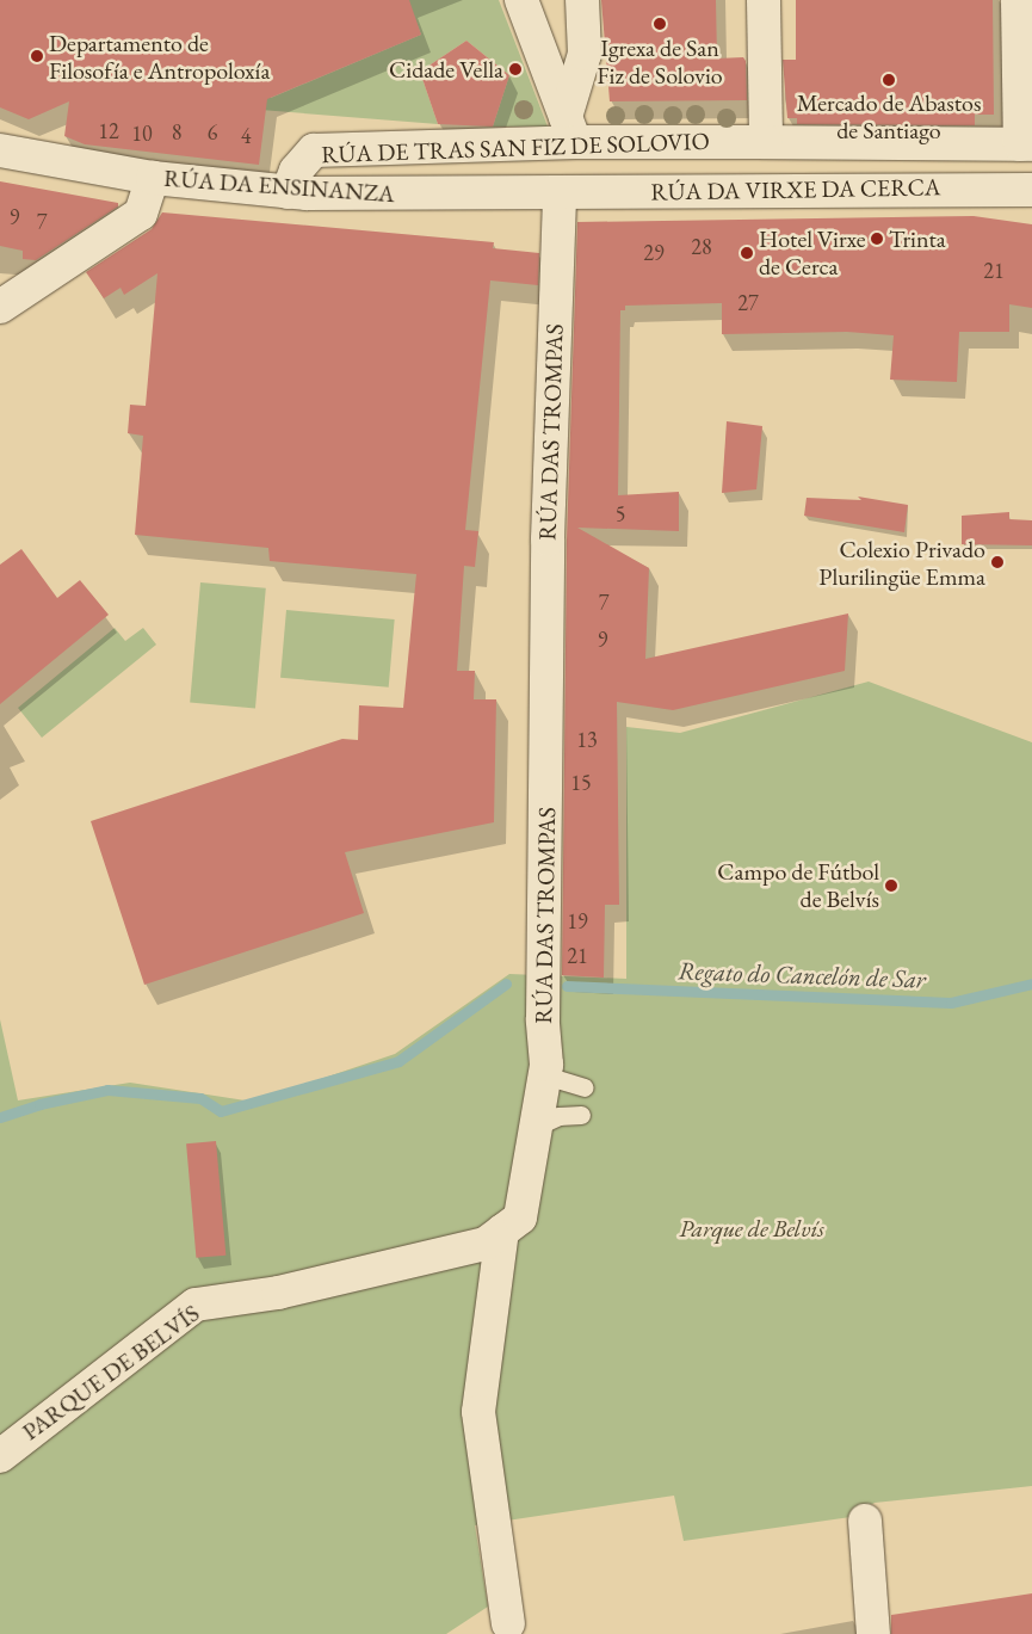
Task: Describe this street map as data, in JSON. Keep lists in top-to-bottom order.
{
  "streets": {
    "street": [
      "RÚA DE TRAS SAN FIZ DE SOLOVIO",
      "RÚA DA ENSINANZA",
      "RÚA DA VIRXE DA CERCA",
      "RÚA DAS TROMPAS",
      "PARQUE DE BELVÍS"
    ]
  },
  "crossings": [
    ["RÚA DE TRAS SAN FIZ DE SOLOVIO", "RÚA DA ENSINANZA"],
    ["RÚA DA ENSINANZA", "RÚA DA VIRXE DA CERCA"],
    ["RÚA DA ENSINANZA", "RÚA DAS TROMPAS"],
    ["RÚA DA VIRXE DA CERCA", "RÚA DAS TROMPAS"],
    ["RÚA DAS TROMPAS", "PARQUE DE BELVÍS"]
  ],
  "water": ["Regato do Cancelón de Sar"],
  "parks": ["Parque de Belvís"],
  "places": [
    "Igrexa de San Fiz de Solovio",
    "Departamento de Filosofía e Antropoloxía",
    "Cidade Vella",
    "Mercado de Abastos de Santiago",
    "Trinta",
    "Hotel Virxe de Cerca",
    "Colexio Privado Plurilingüe Emma",
    "Campo de Fútbol de Belvís"
  ],
  "house_numbers": [
    "12",
    "8",
    "6",
    "10",
    "4",
    "9",
    "7",
    "28",
    "29",
    "21",
    "27",
    "5",
    "7",
    "9",
    "13",
    "15",
    "19",
    "21"
  ]
}
